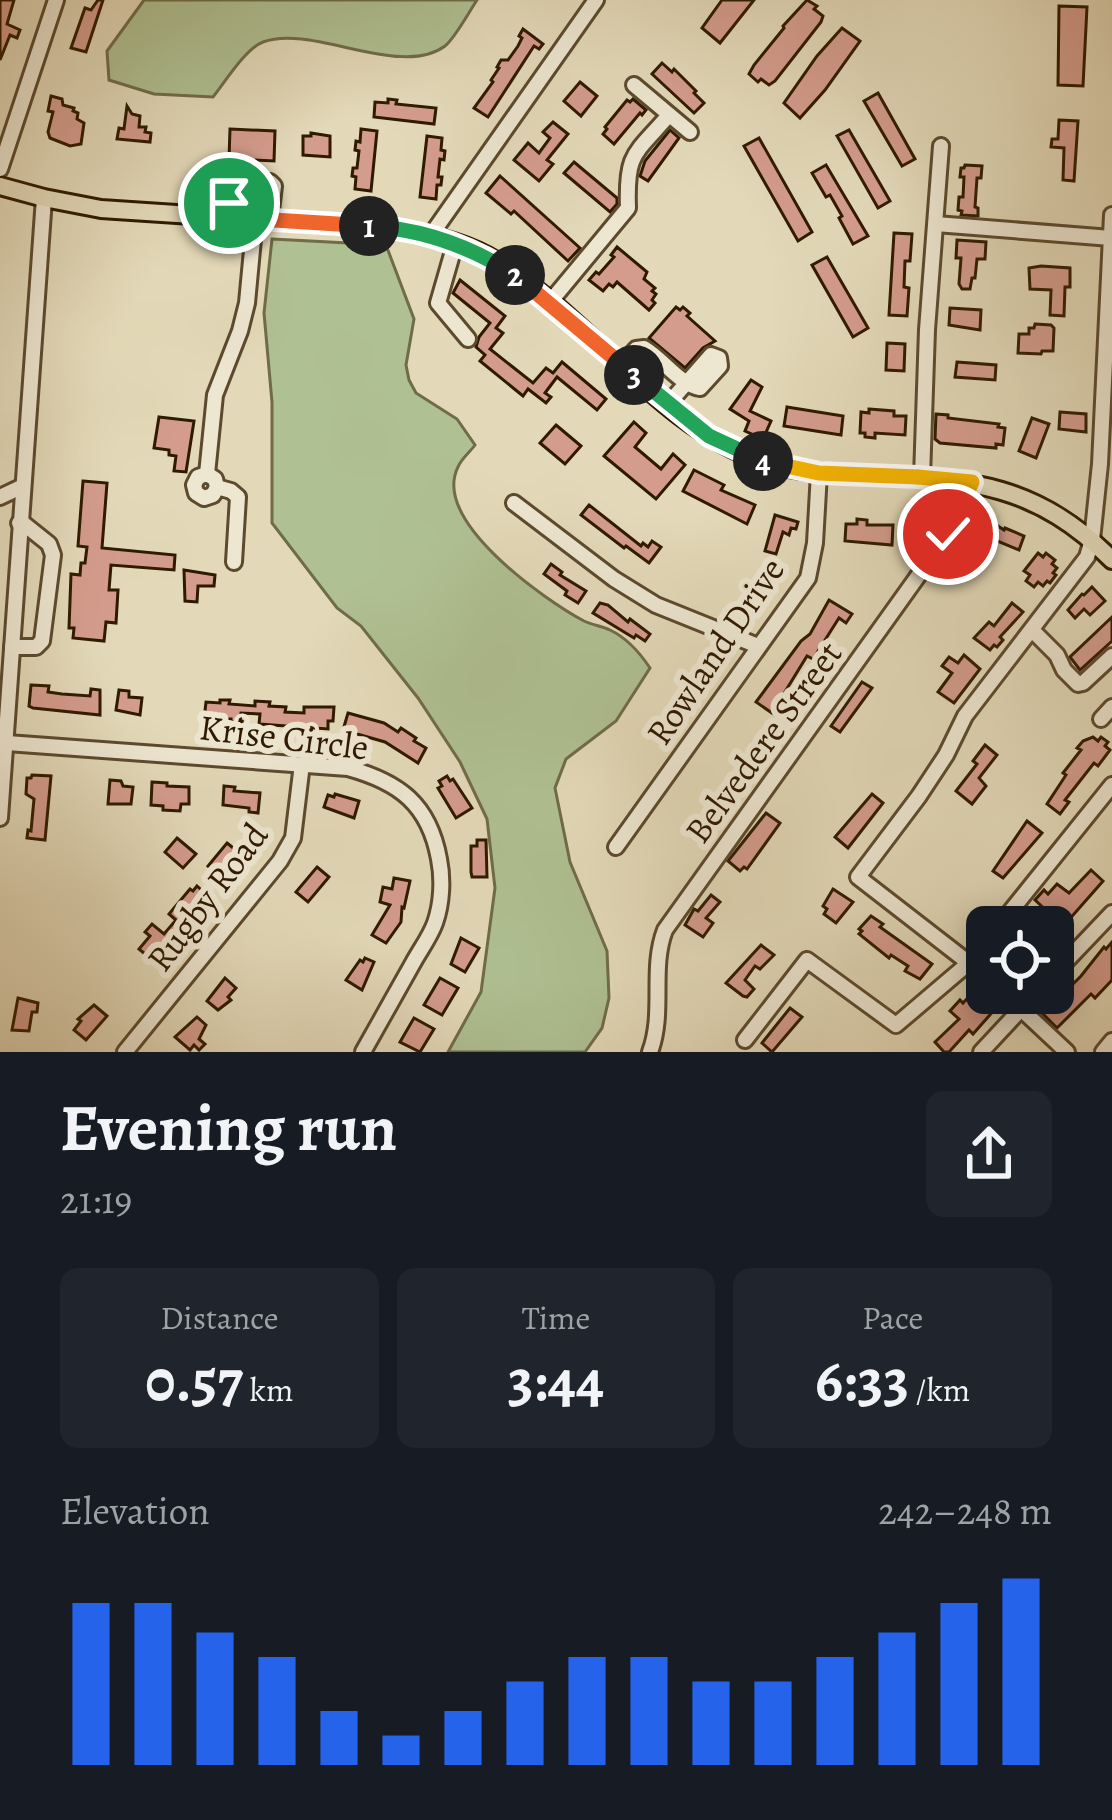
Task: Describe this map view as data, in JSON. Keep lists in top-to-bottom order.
{
  "streets": {
    "street": [
      "Rowland Drive",
      "Krise Circle",
      "Belvedere Street",
      "Rugby Road"
    ]
  },
  "crossings": [
    ["Krise Circle", "Rugby Road"]
  ],
  "page": {
    "pins": [
      "1",
      "2",
      "3",
      "4"
    ],
    "heading": ["Evening run", "21:19"],
    "stats": [
      ["Distance", "0.57 km"],
      ["Time", "3:44"],
      ["Pace", "6:33 /km"]
    ],
    "chart": ["Elevation", "242–248 m"]
  }
}
